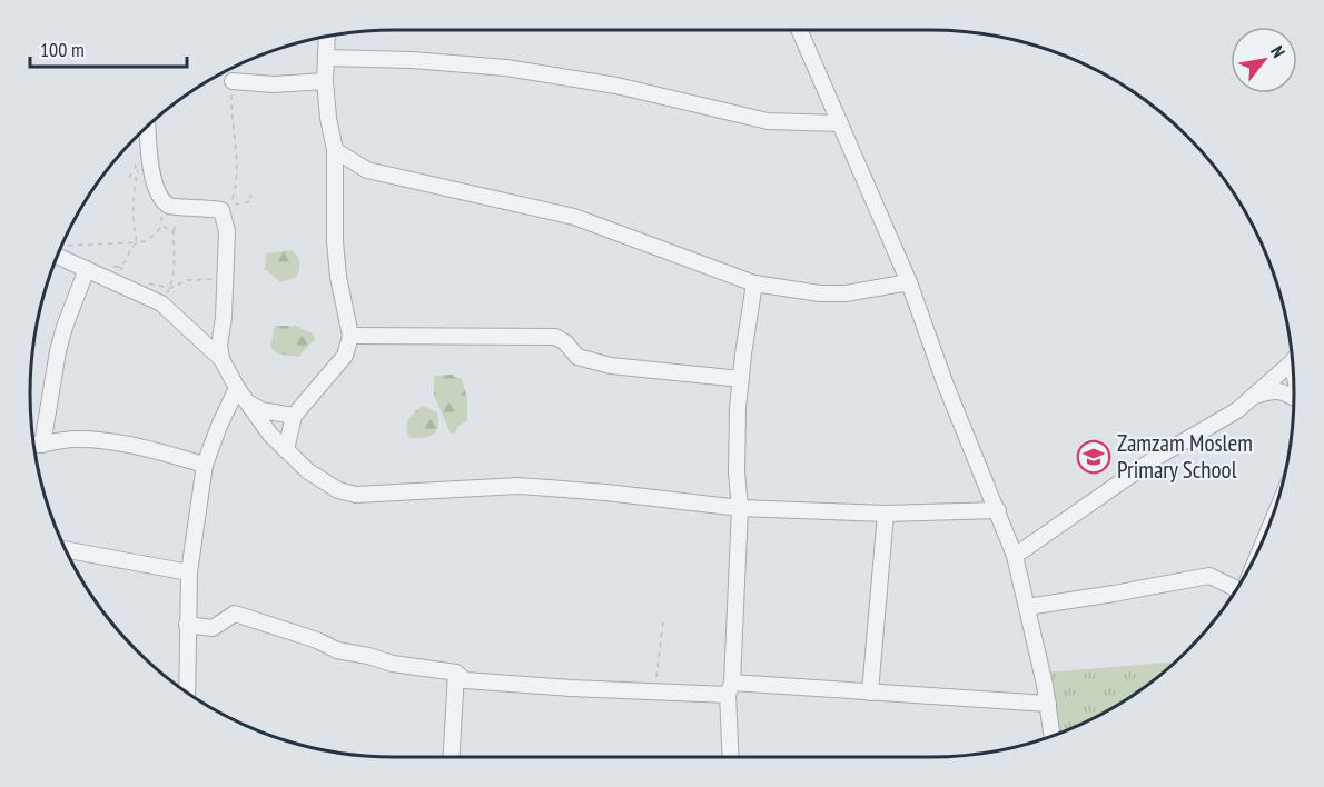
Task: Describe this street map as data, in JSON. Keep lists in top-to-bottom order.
{
  "places": {
    "school or university": ["Zamzam Moslem Primary School"]
  },
  "scale_bar": "100 m",
  "north": "top right"
}
